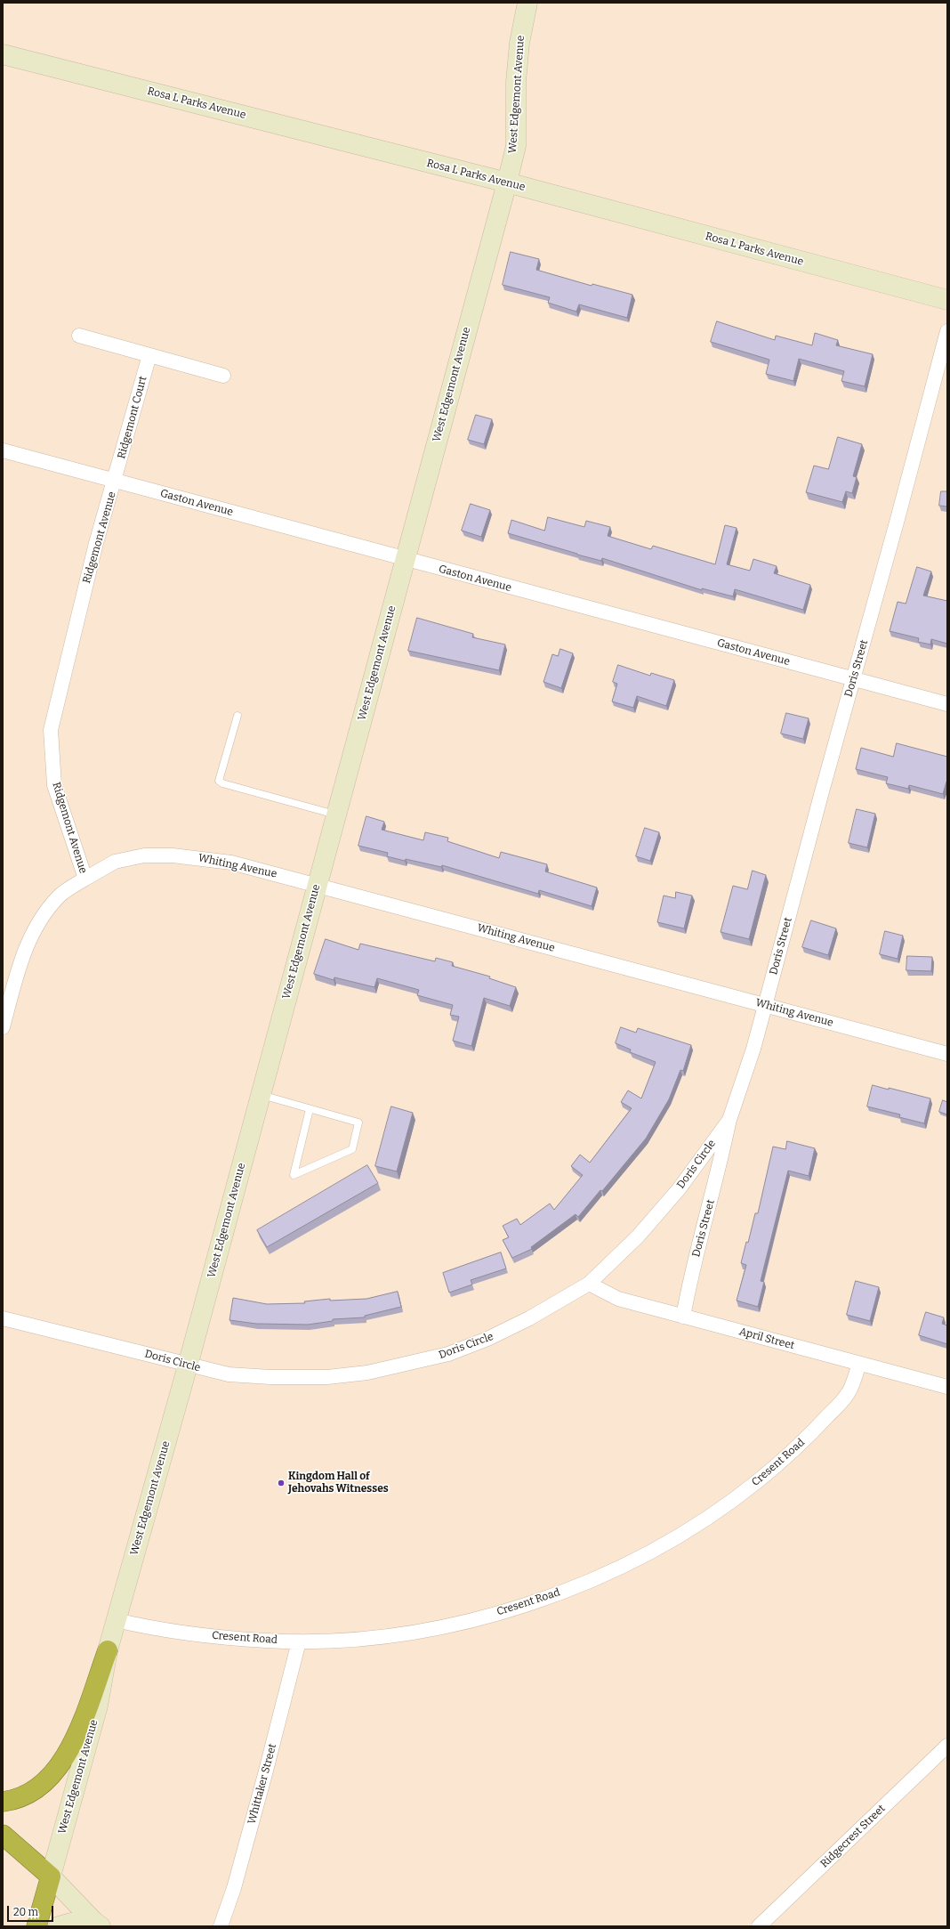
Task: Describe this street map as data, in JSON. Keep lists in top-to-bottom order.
{
  "streets": {
    "street": [
      "West Edgemont Avenue",
      "Rosa L Parks Avenue",
      "Ridgemont Court",
      "Gaston Avenue",
      "Ridgemont Avenue",
      "Doris Street",
      "Whiting Avenue",
      "Doris Circle",
      "April Street",
      "Cresent Road",
      "Whittaker Street",
      "Ridgecrest Street"
    ]
  },
  "crossings": [
    ["West Edgemont Avenue", "Rosa L Parks Avenue"],
    ["West Edgemont Avenue", "Gaston Avenue"],
    ["West Edgemont Avenue", "Whiting Avenue"],
    ["West Edgemont Avenue", "Doris Circle"],
    ["West Edgemont Avenue", "Cresent Road"],
    ["Ridgemont Court", "Gaston Avenue"],
    ["Ridgemont Court", "Ridgemont Avenue"],
    ["Gaston Avenue", "Ridgemont Avenue"],
    ["Gaston Avenue", "Doris Street"],
    ["Ridgemont Avenue", "Whiting Avenue"],
    ["Doris Street", "Whiting Avenue"],
    ["Doris Street", "Doris Circle"],
    ["Doris Street", "April Street"],
    ["Whiting Avenue", "Doris Circle"],
    ["Doris Circle", "April Street"],
    ["April Street", "Cresent Road"],
    ["Cresent Road", "Whittaker Street"]
  ],
  "places": ["Kingdom Hall of Jehovahs Witnesses"],
  "scale_bar": "20 m"
}
